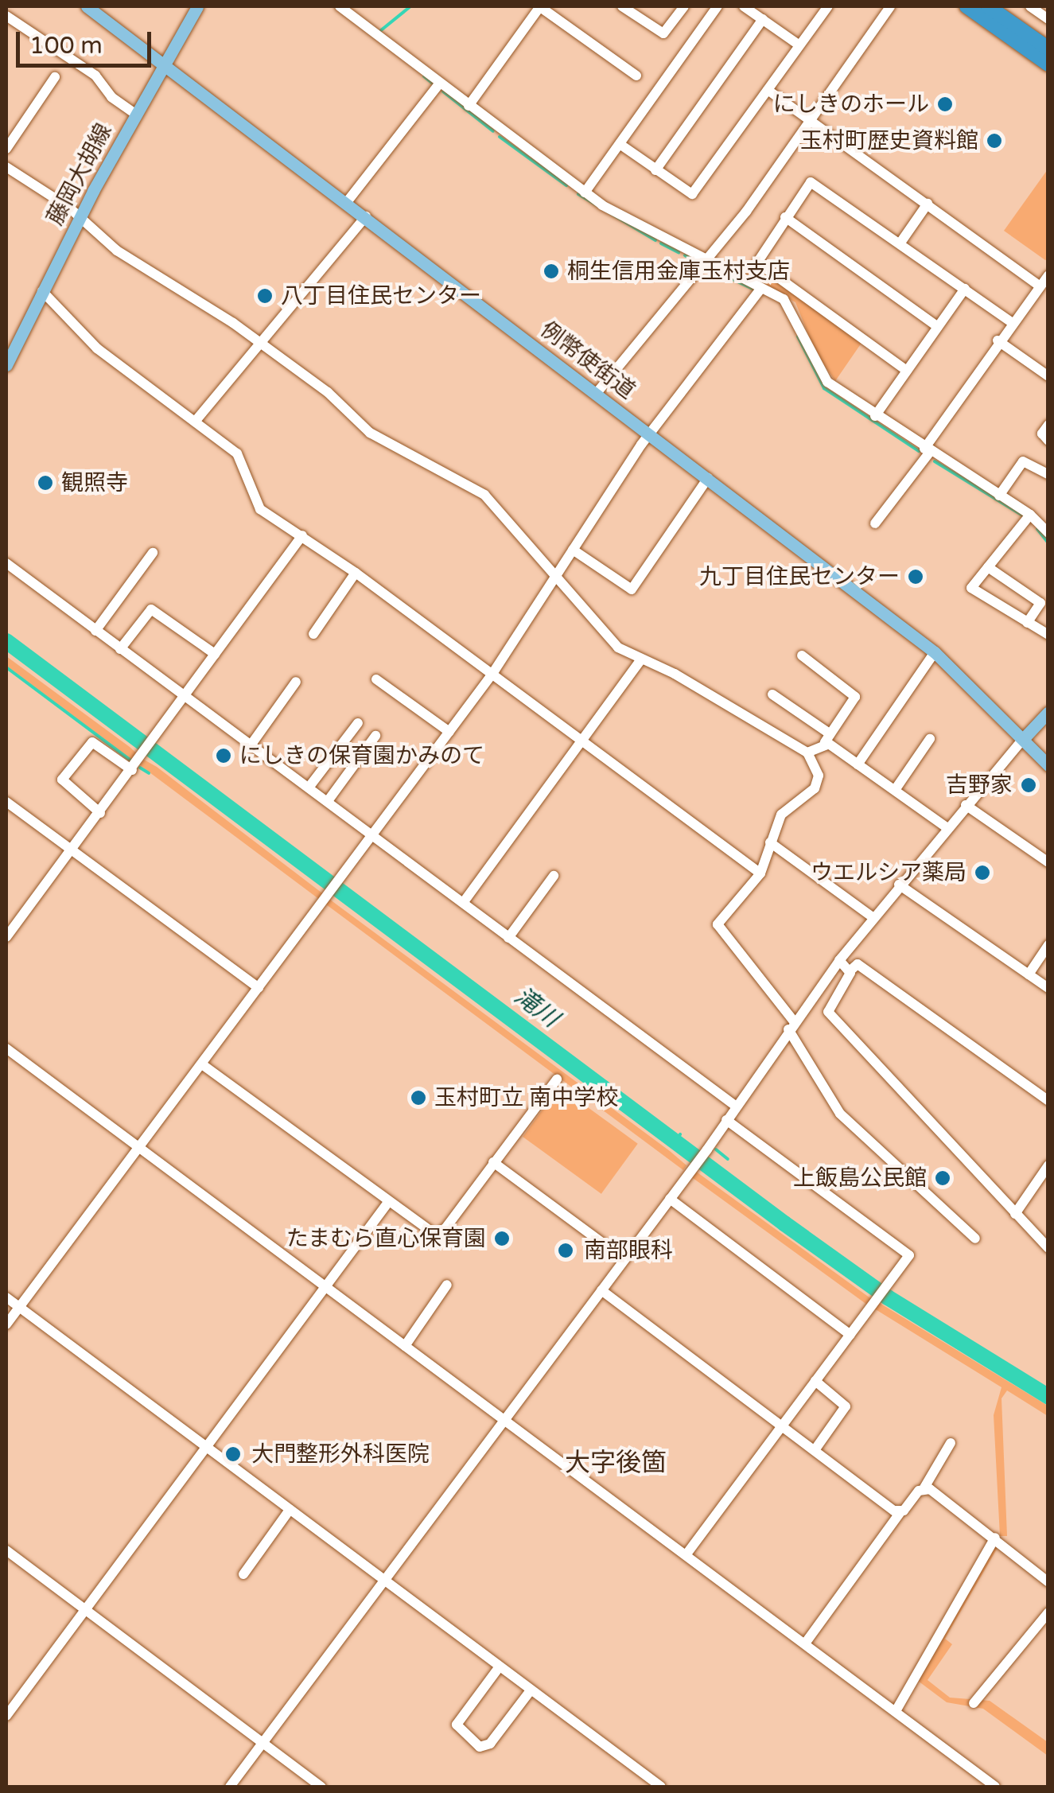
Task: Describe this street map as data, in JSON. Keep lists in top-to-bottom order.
{
  "streets": {
    "main road": ["藤岡大胡線", "例幣使街道"]
  },
  "crossings": [
    ["藤岡大胡線", "例幣使街道"]
  ],
  "districts": ["大字後箇"],
  "water": ["滝川"],
  "places": [
    "にしきのホール",
    "玉村町歴史資料館",
    "桐生信用金庫玉村支店",
    "八丁目住民センター",
    "観照寺",
    "九丁目住民センター",
    "にしきの保育園かみのて",
    "吉野家",
    "ウエルシア薬局",
    "玉村町立 南中学校",
    "上飯島公民館",
    "たまむら直心保育園",
    "南部眼科",
    "大門整形外科医院"
  ],
  "scale_bar": "100 m"
}
